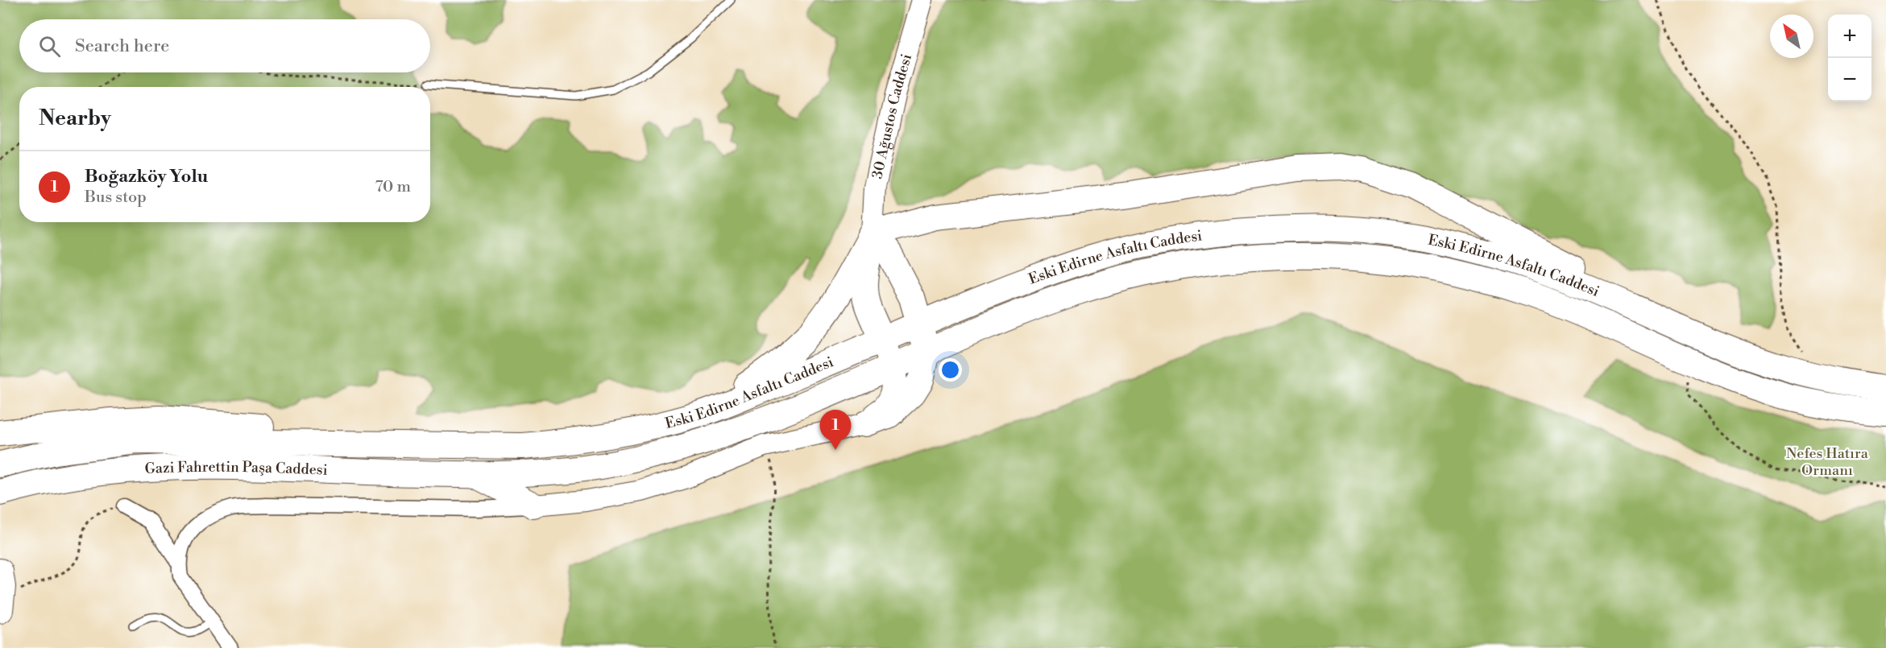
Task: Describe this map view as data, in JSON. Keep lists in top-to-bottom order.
{
  "streets": {
    "highway": ["Eski Edirne Asfaltı Caddesi", "Gazi Fahrettin Paşa Caddesi"],
    "main road": ["30 Ağustos Caddesi"]
  },
  "crossings": [
    ["Eski Edirne Asfaltı Caddesi", "Gazi Fahrettin Paşa Caddesi"]
  ],
  "parks": ["Nefes Hatıra Ormanı"],
  "north": "top left",
  "page": {
    "map_buttons": ["+", "−"],
    "search": "Search here",
    "heading": "Nearby",
    "list": [
      {
        "mark": "1",
        "name": "Boğazköy Yolu",
        "note": "Bus stop",
        "value": "70 m"
      }
    ],
    "pins": "1"
  }
}
